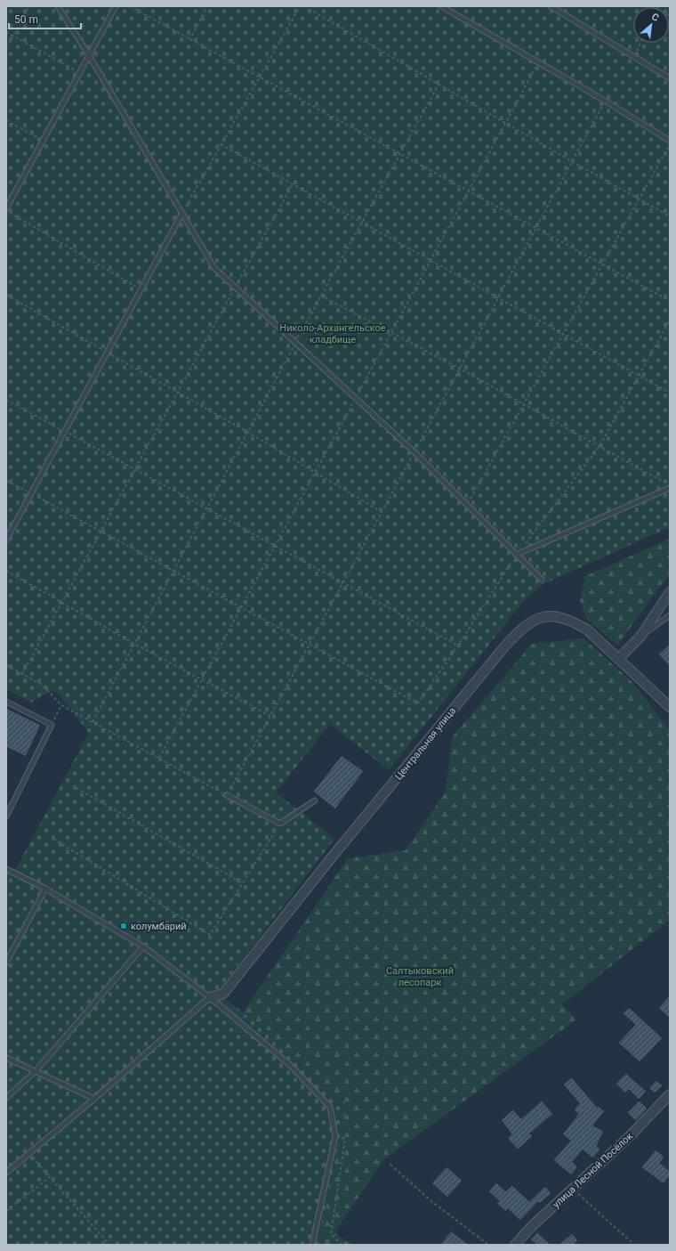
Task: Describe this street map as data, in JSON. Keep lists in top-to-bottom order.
{
  "streets": {
    "street": ["Центральная улица", "улица Лесной Посёлок"]
  },
  "parks": ["Николо-Архангельское кладбище", "Салтыковский лесопарк"],
  "places": ["колумбарий"],
  "scale_bar": "50 m",
  "north": "top right"
}
